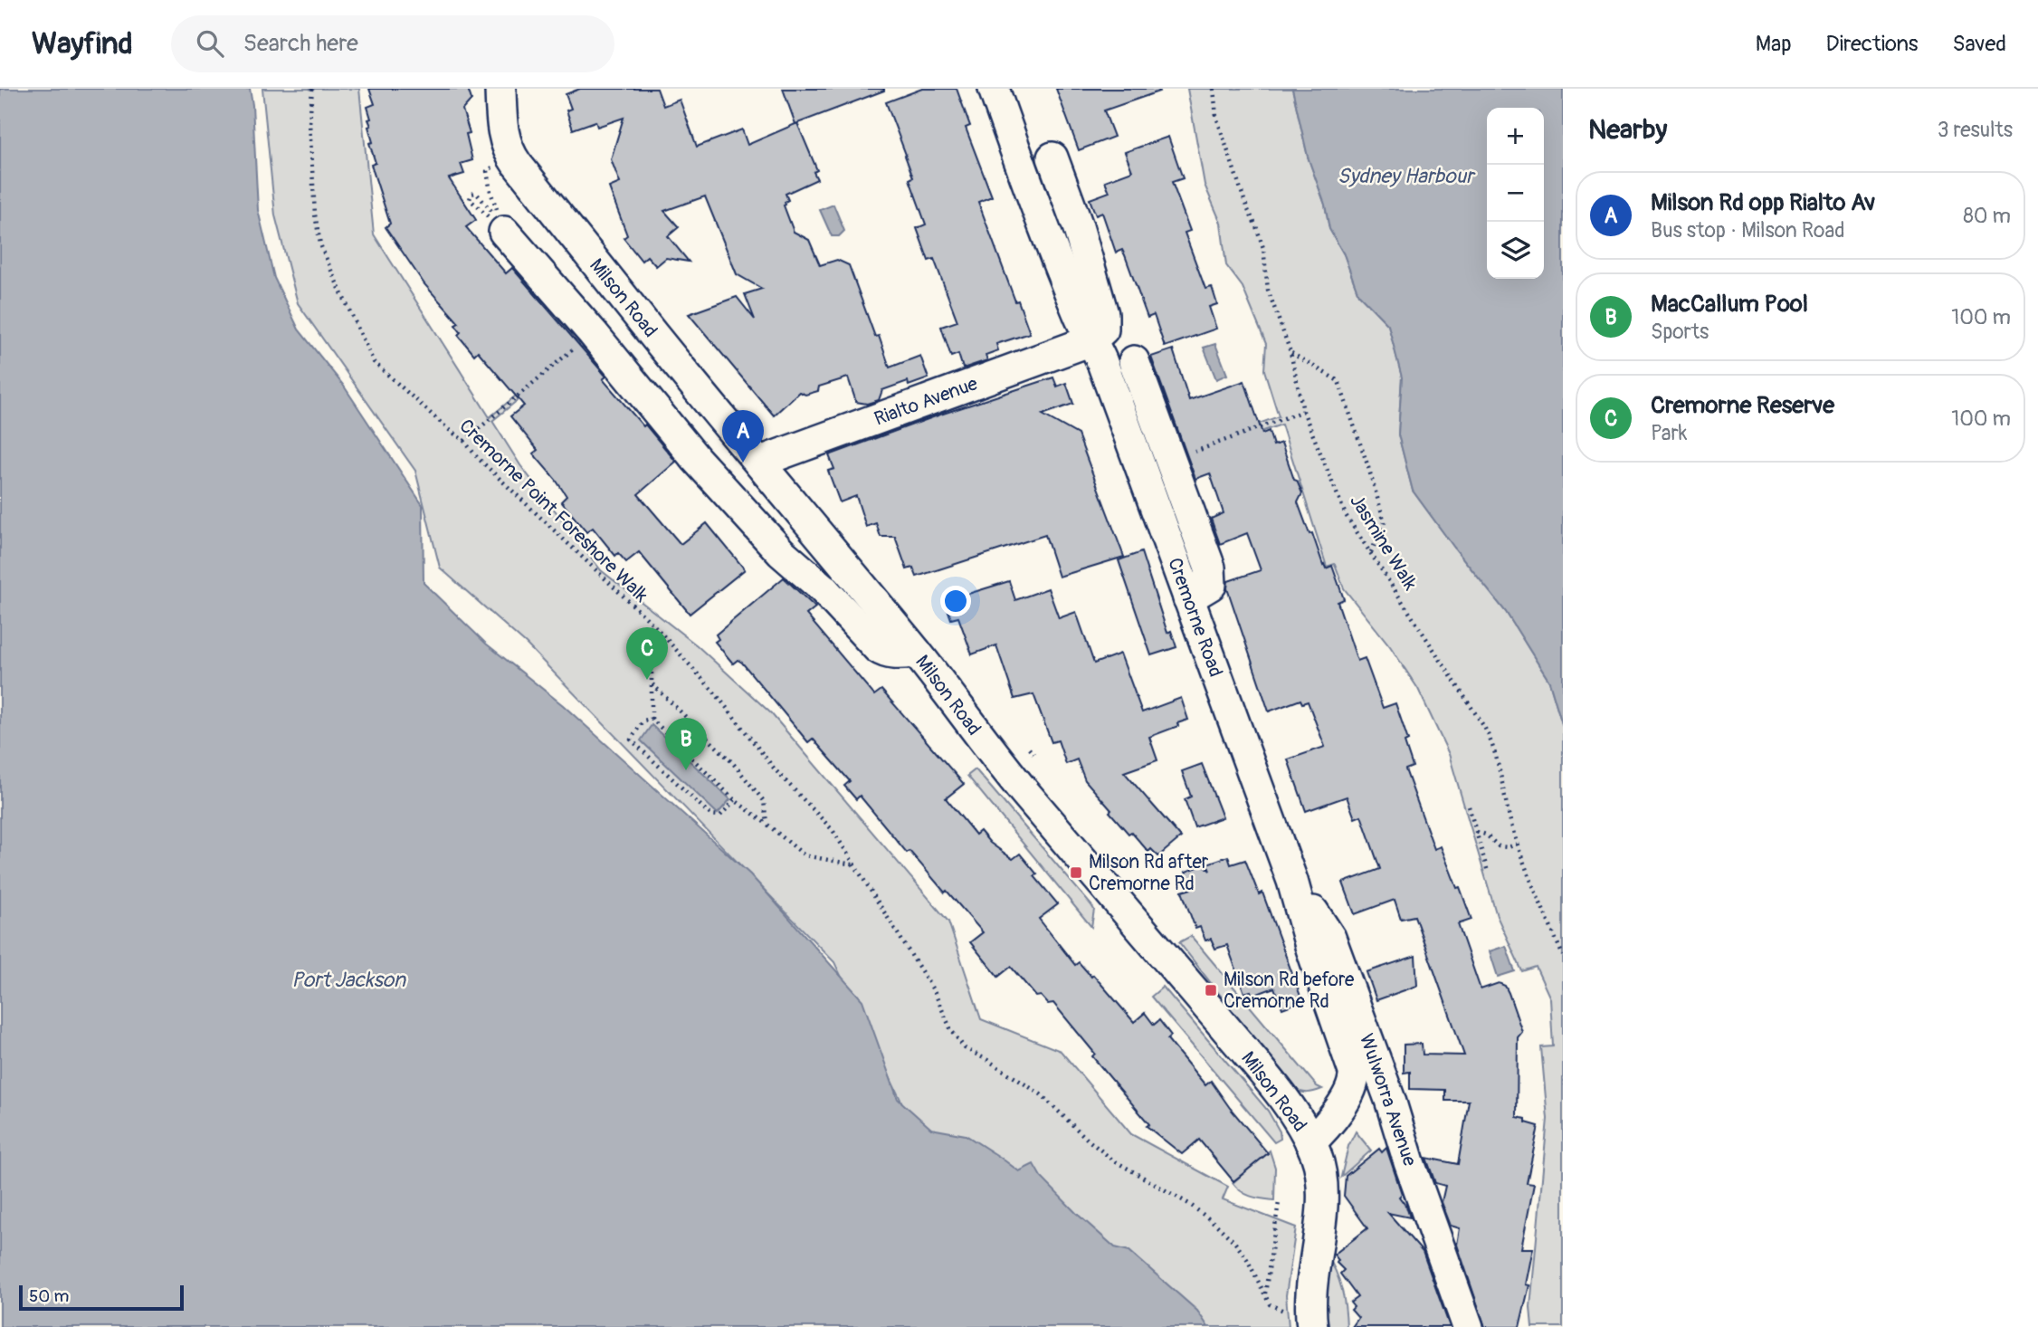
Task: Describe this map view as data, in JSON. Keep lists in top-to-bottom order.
{
  "streets": {
    "street": [
      "Milson Road",
      "Rialto Avenue",
      "Cremorne Road",
      "Wulworra Avenue"
    ],
    "path": ["Cremorne Point Foreshore Walk", "Jasmine Walk"]
  },
  "crossings": [
    ["Milson Road", "Rialto Avenue"],
    ["Milson Road", "Cremorne Point Foreshore Walk"],
    ["Milson Road", "Cremorne Road"],
    ["Rialto Avenue", "Cremorne Road"],
    ["Cremorne Road", "Wulworra Avenue"]
  ],
  "water": ["Sydney Harbour", "Port Jackson"],
  "places": {
    "transit": ["Milson Rd after Cremorne Rd", "Milson Rd before Cremorne Rd"]
  },
  "scale_bar": "50 m",
  "page": {
    "header": "Wayfind",
    "search": "Search here",
    "nav": ["Map", "Directions", "Saved"],
    "heading": ["Nearby", "3 results"],
    "map_buttons": ["+", "−"],
    "list": [
      {
        "mark": "A",
        "name": "Milson Rd opp Rialto Av",
        "note": "Bus stop · Milson Road",
        "value": "80 m"
      },
      {
        "mark": "B",
        "name": "MacCallum Pool",
        "note": "Sports",
        "value": "100 m"
      },
      {
        "mark": "C",
        "name": "Cremorne Reserve",
        "note": "Park",
        "value": "100 m"
      }
    ],
    "pins": ["A", "C", "B"],
    "scale": "50 m"
  }
}
